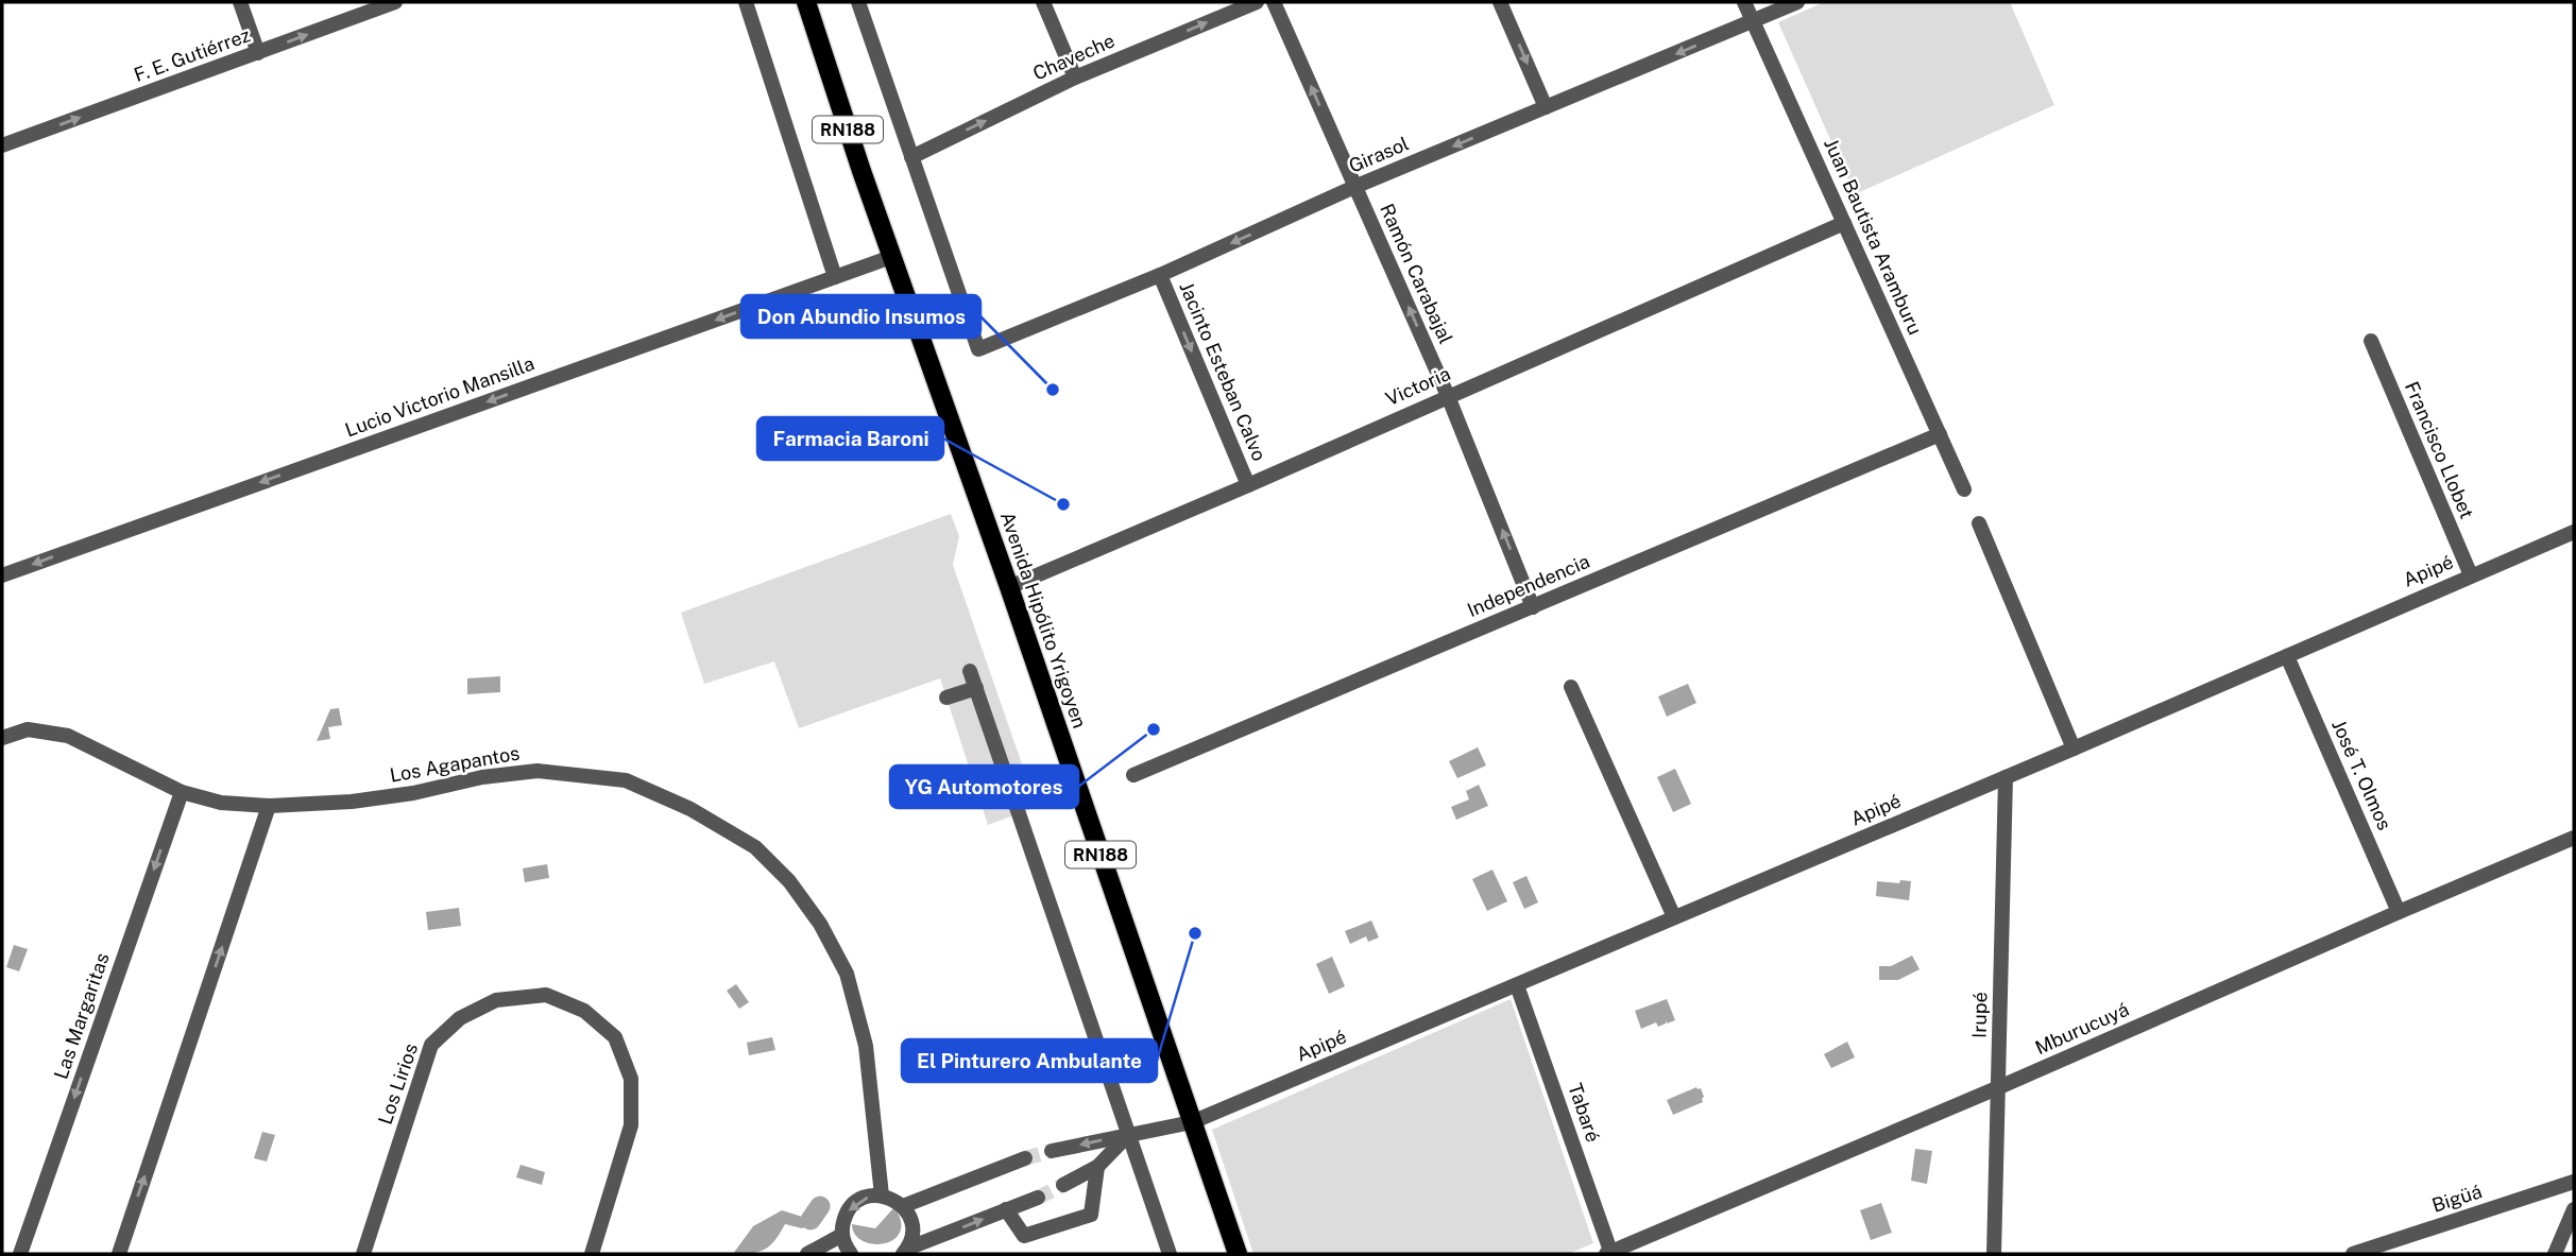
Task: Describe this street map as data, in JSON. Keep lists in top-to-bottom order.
{
  "streets": {
    "main road": ["RN188", "Avenida Hipólito Yrigoyen"],
    "street": [
      "F. E. Gutiérrez",
      "Chaveche",
      "Girasol",
      "Juan Bautista Aramburu",
      "Ramón Carabajal",
      "Jacinto Esteban Calvo",
      "Victoria",
      "Lucio Victorio Mansilla",
      "Francisco Llobet",
      "Apipé",
      "Independencia",
      "Los Agapantos",
      "José T. Olmos",
      "Irupé",
      "Las Margaritas",
      "Mburucuyá",
      "Los Lirios",
      "Tabaré",
      "Bigüá"
    ]
  },
  "crossings": [
    ["Chaveche", "Girasol"],
    ["Girasol", "Juan Bautista Aramburu"],
    ["Girasol", "Ramón Carabajal"],
    ["Girasol", "Jacinto Esteban Calvo"],
    ["Juan Bautista Aramburu", "Victoria"],
    ["Juan Bautista Aramburu", "Independencia"],
    ["Ramón Carabajal", "Victoria"],
    ["Ramón Carabajal", "Independencia"],
    ["Jacinto Esteban Calvo", "Victoria"],
    ["Victoria", "Avenida Hipólito Yrigoyen"],
    ["Lucio Victorio Mansilla", "Avenida Hipólito Yrigoyen"],
    ["Francisco Llobet", "Apipé"],
    ["Apipé", "Avenida Hipólito Yrigoyen"],
    ["Apipé", "José T. Olmos"],
    ["Apipé", "Irupé"],
    ["Apipé", "Tabaré"],
    ["Los Agapantos", "Las Margaritas"],
    ["José T. Olmos", "Mburucuyá"],
    ["Irupé", "Mburucuyá"],
    ["Mburucuyá", "Tabaré"]
  ],
  "one_way": [
    "F. E. Gutiérrez",
    "Chaveche",
    "Girasol",
    "Ramón Carabajal",
    "Jacinto Esteban Calvo",
    "Lucio Victorio Mansilla"
  ],
  "places": [
    "Don Abundio Insumos",
    "Farmacia Baroni",
    "YG Automotores",
    "El Pinturero Ambulante"
  ]
}
